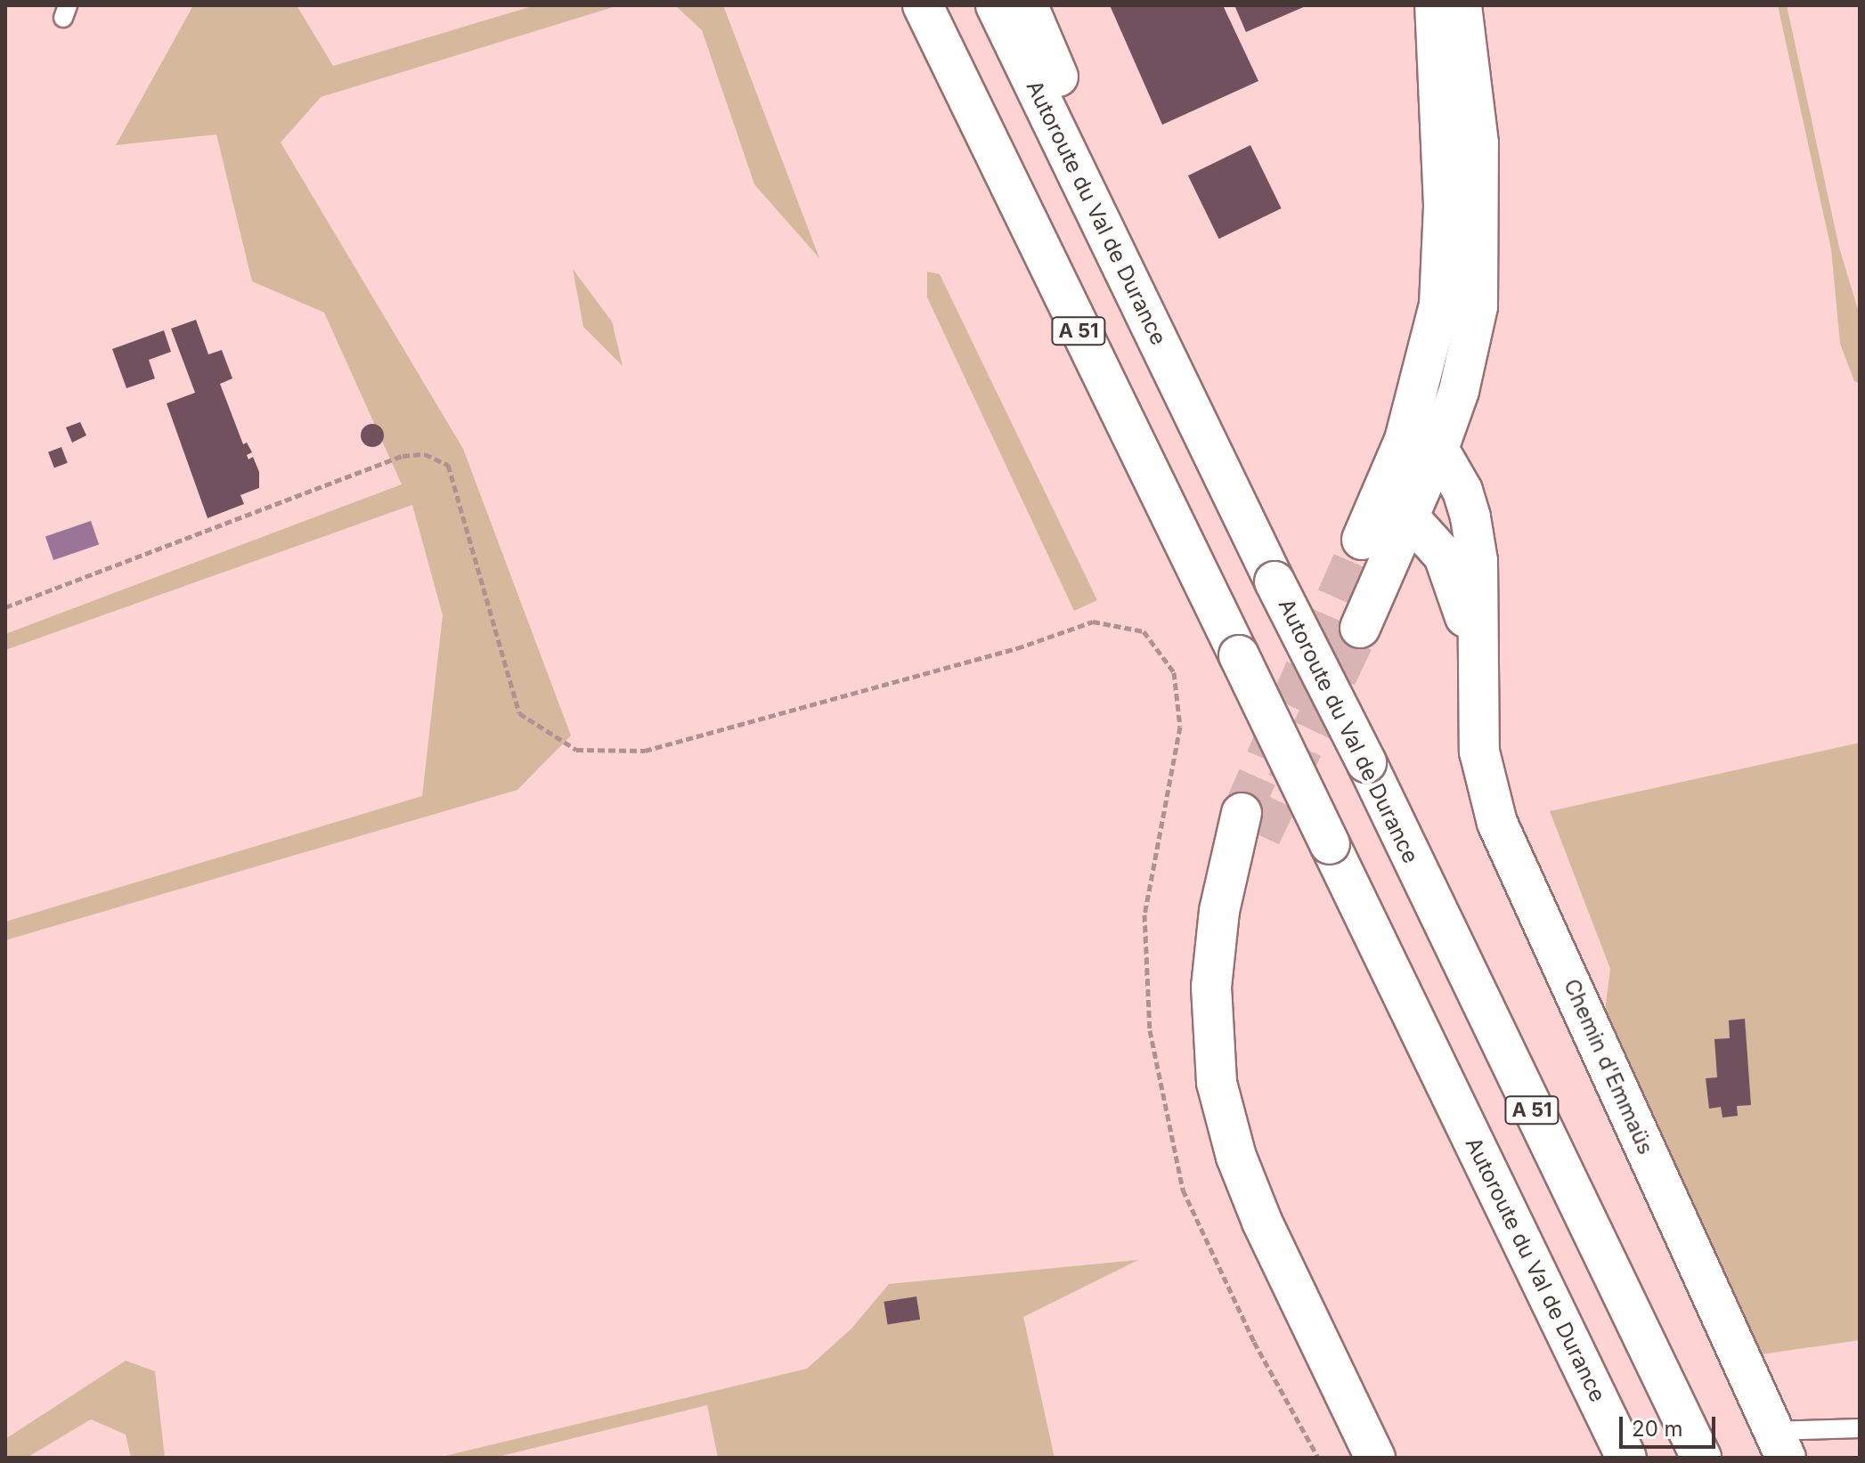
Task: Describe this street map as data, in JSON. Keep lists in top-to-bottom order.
{
  "streets": {
    "main road": ["Autoroute du Val de Durance", "A 51", "Chemin d'Emmaüs"]
  },
  "scale_bar": "20 m"
}
